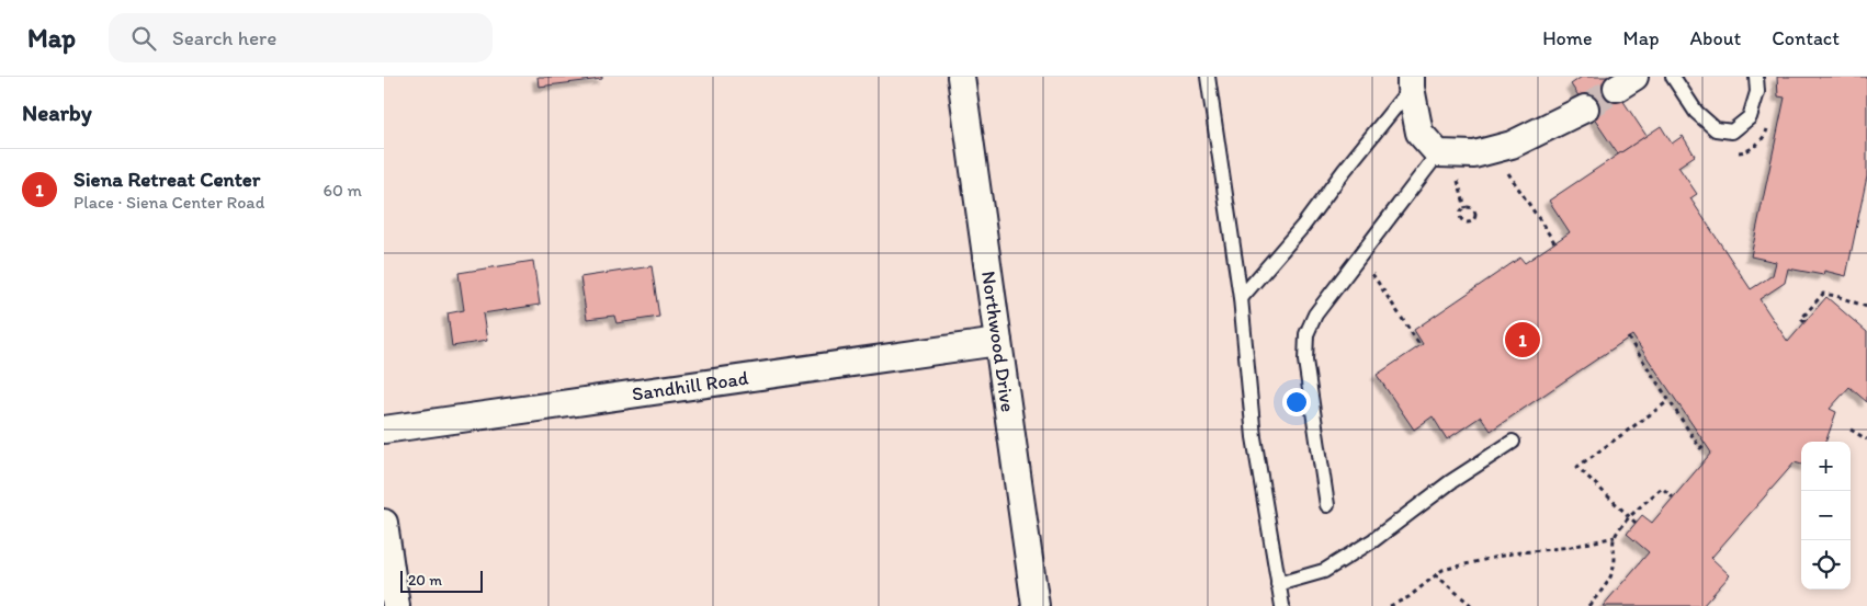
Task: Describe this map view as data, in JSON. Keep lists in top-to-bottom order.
{
  "streets": {
    "street": ["Northwood Drive", "Sandhill Road"]
  },
  "crossings": [
    ["Northwood Drive", "Sandhill Road"]
  ],
  "scale_bar": "20 m",
  "page": {
    "header": "Map",
    "search": "Search here",
    "nav": [
      "Home",
      "Map",
      "About",
      "Contact"
    ],
    "heading": "Nearby",
    "list": [
      {
        "mark": "1",
        "name": "Siena Retreat Center",
        "note": "Place · Siena Center Road",
        "value": "60 m"
      }
    ],
    "pins": "1",
    "map_buttons": ["+", "−"],
    "scale": "20 m"
  }
}
